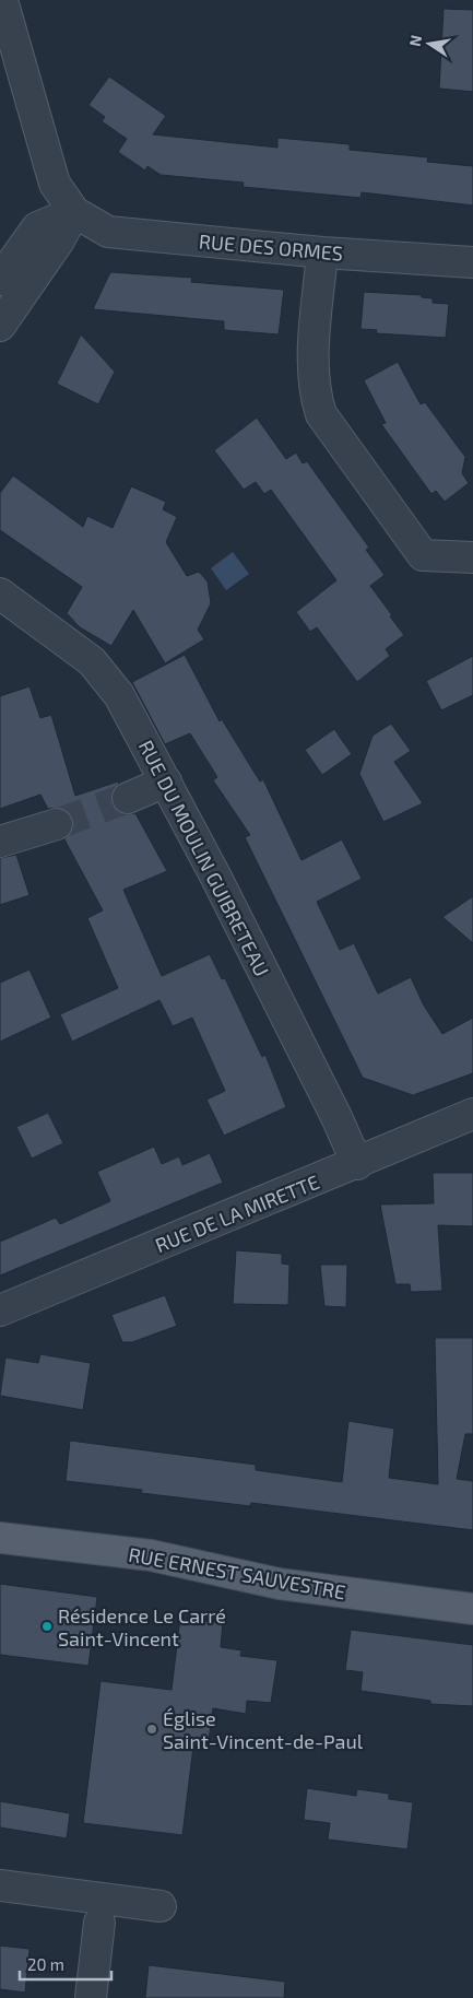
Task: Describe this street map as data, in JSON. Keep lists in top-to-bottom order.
{
  "streets": {
    "main road": ["RUE ERNEST SAUVESTRE"],
    "street": ["RUE DES ORMES", "RUE DU MOULIN GUIBRETEAU", "RUE DE LA MIRETTE"]
  },
  "crossings": [
    ["RUE DU MOULIN GUIBRETEAU", "RUE DE LA MIRETTE"]
  ],
  "places": ["Résidence Le Carré Saint-Vincent", "Église Saint-Vincent-de-Paul"],
  "scale_bar": "20 m",
  "north": "left"
}
